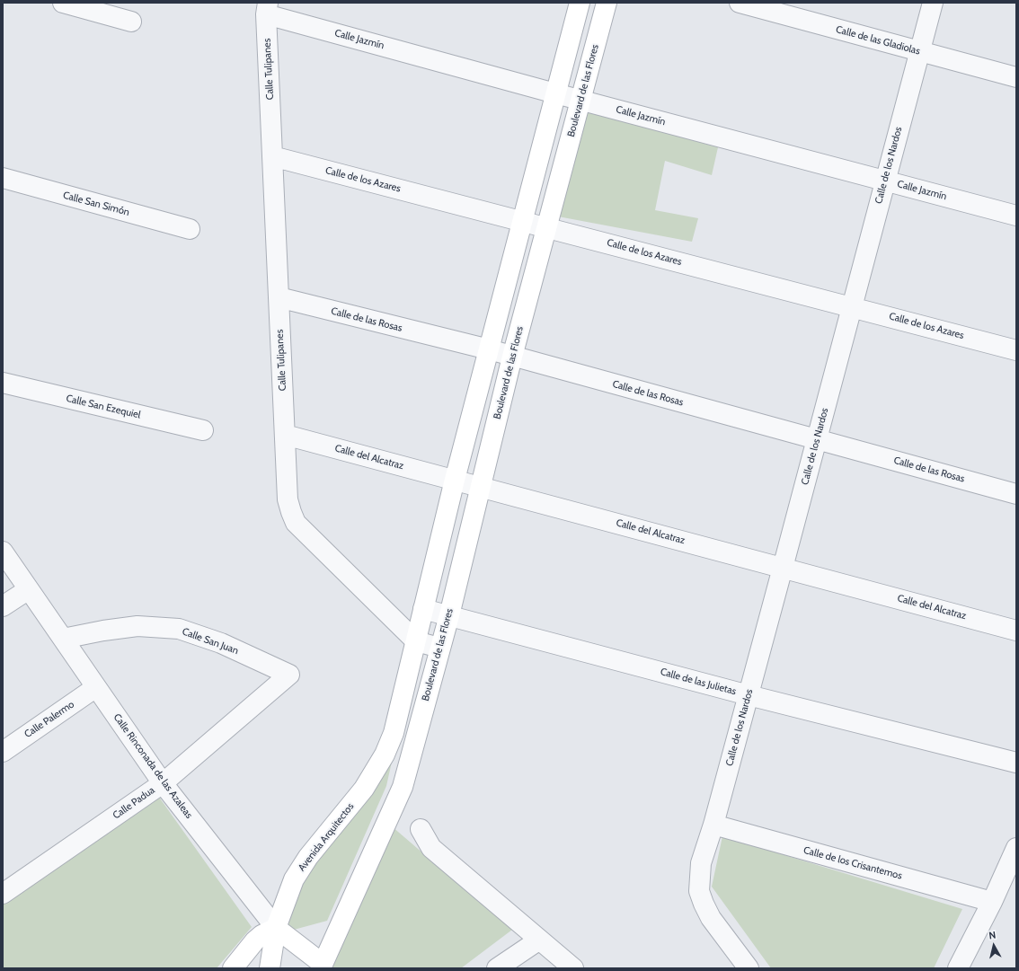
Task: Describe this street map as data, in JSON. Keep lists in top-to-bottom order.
{
  "streets": {
    "street": [
      "Calle Jazmín",
      "Calle de las Gladiolas",
      "Calle Tulipanes",
      "Boulevard de las Flores",
      "Calle de los Nardos",
      "Calle de los Azares",
      "Calle San Simón",
      "Calle de las Rosas",
      "Calle San Ezequiel",
      "Calle del Alcatraz",
      "Calle San Juan",
      "Calle de las Julietas",
      "Calle Palermo",
      "Calle Rinconada de las Azaleas",
      "Calle Padua",
      "Avenida Arquitectos",
      "Calle de los Crisantemos"
    ]
  },
  "crossings": [
    ["Calle Jazmín", "Calle Tulipanes"],
    ["Calle Jazmín", "Boulevard de las Flores"],
    ["Calle Jazmín", "Calle de los Nardos"],
    ["Calle de las Gladiolas", "Calle de los Nardos"],
    ["Calle Tulipanes", "Boulevard de las Flores"],
    ["Calle Tulipanes", "Calle de los Azares"],
    ["Calle Tulipanes", "Calle de las Rosas"],
    ["Calle Tulipanes", "Calle del Alcatraz"],
    ["Calle Tulipanes", "Avenida Arquitectos"],
    ["Boulevard de las Flores", "Calle de los Azares"],
    ["Boulevard de las Flores", "Calle de las Rosas"],
    ["Boulevard de las Flores", "Calle del Alcatraz"],
    ["Boulevard de las Flores", "Calle de las Julietas"],
    ["Boulevard de las Flores", "Calle Rinconada de las Azaleas"],
    ["Calle de los Nardos", "Calle de los Azares"],
    ["Calle de los Nardos", "Calle de las Rosas"],
    ["Calle de los Nardos", "Calle del Alcatraz"],
    ["Calle de los Nardos", "Calle de las Julietas"],
    ["Calle de los Nardos", "Calle de los Crisantemos"],
    ["Calle San Juan", "Calle Rinconada de las Azaleas"],
    ["Calle San Juan", "Calle Padua"],
    ["Calle Palermo", "Calle Rinconada de las Azaleas"],
    ["Calle Rinconada de las Azaleas", "Calle Padua"],
    ["Calle Rinconada de las Azaleas", "Avenida Arquitectos"]
  ],
  "north": "top"
}
